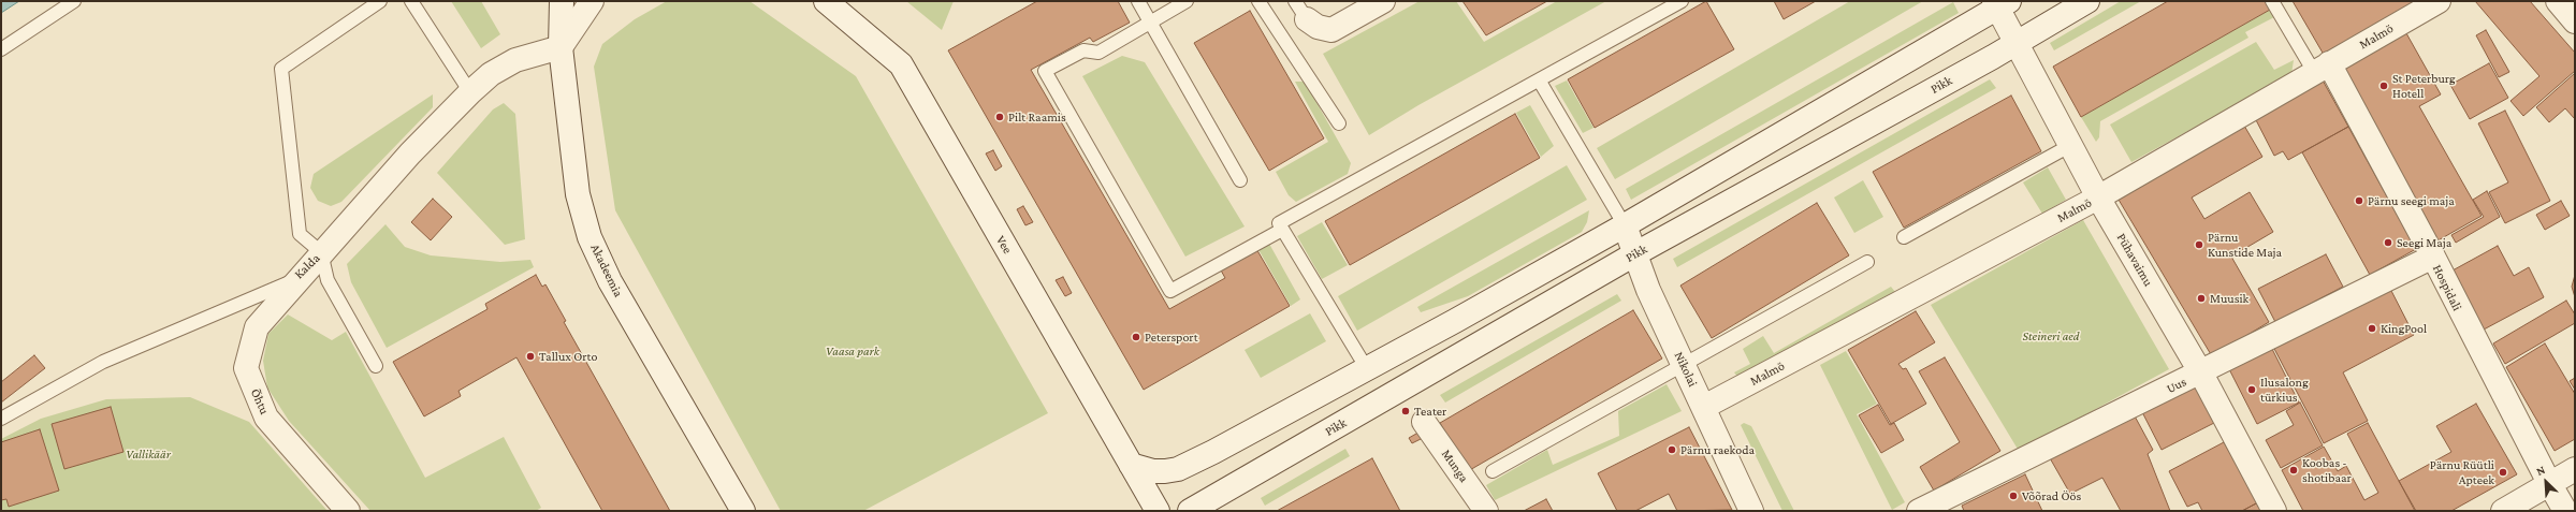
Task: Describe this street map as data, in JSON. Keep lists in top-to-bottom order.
{
  "streets": {
    "street": [
      "Malmö",
      "Pikk",
      "Vee",
      "Pühavaimu",
      "Kalda",
      "Akadeemia",
      "Hospidali",
      "Nikolai",
      "Uus",
      "Õhtu",
      "Munga"
    ]
  },
  "crossings": [
    ["Malmö", "Pühavaimu"],
    ["Malmö", "Hospidali"],
    ["Malmö", "Nikolai"],
    ["Pikk", "Pühavaimu"],
    ["Pikk", "Nikolai"],
    ["Pühavaimu", "Uus"],
    ["Kalda", "Akadeemia"],
    ["Kalda", "Õhtu"],
    ["Hospidali", "Uus"]
  ],
  "parks": ["Steineri aed", "Vaasa park", "Vallikäär"],
  "places": [
    "St Peterburg Hotell",
    "Pilt Raamis",
    "Pärnu seegi maja",
    "Seegi Maja",
    "Pärnu Kunstide Maja",
    "Muusik",
    "KingPool",
    "Petersport",
    "Tallux Orto",
    "Ilusalong türkius",
    "Teater",
    "Pärnu raekoda",
    "Koobas - shotibaar",
    "Pärnu Rüütli Apteek",
    "Võõrad Öös"
  ],
  "north": "top left"
}
